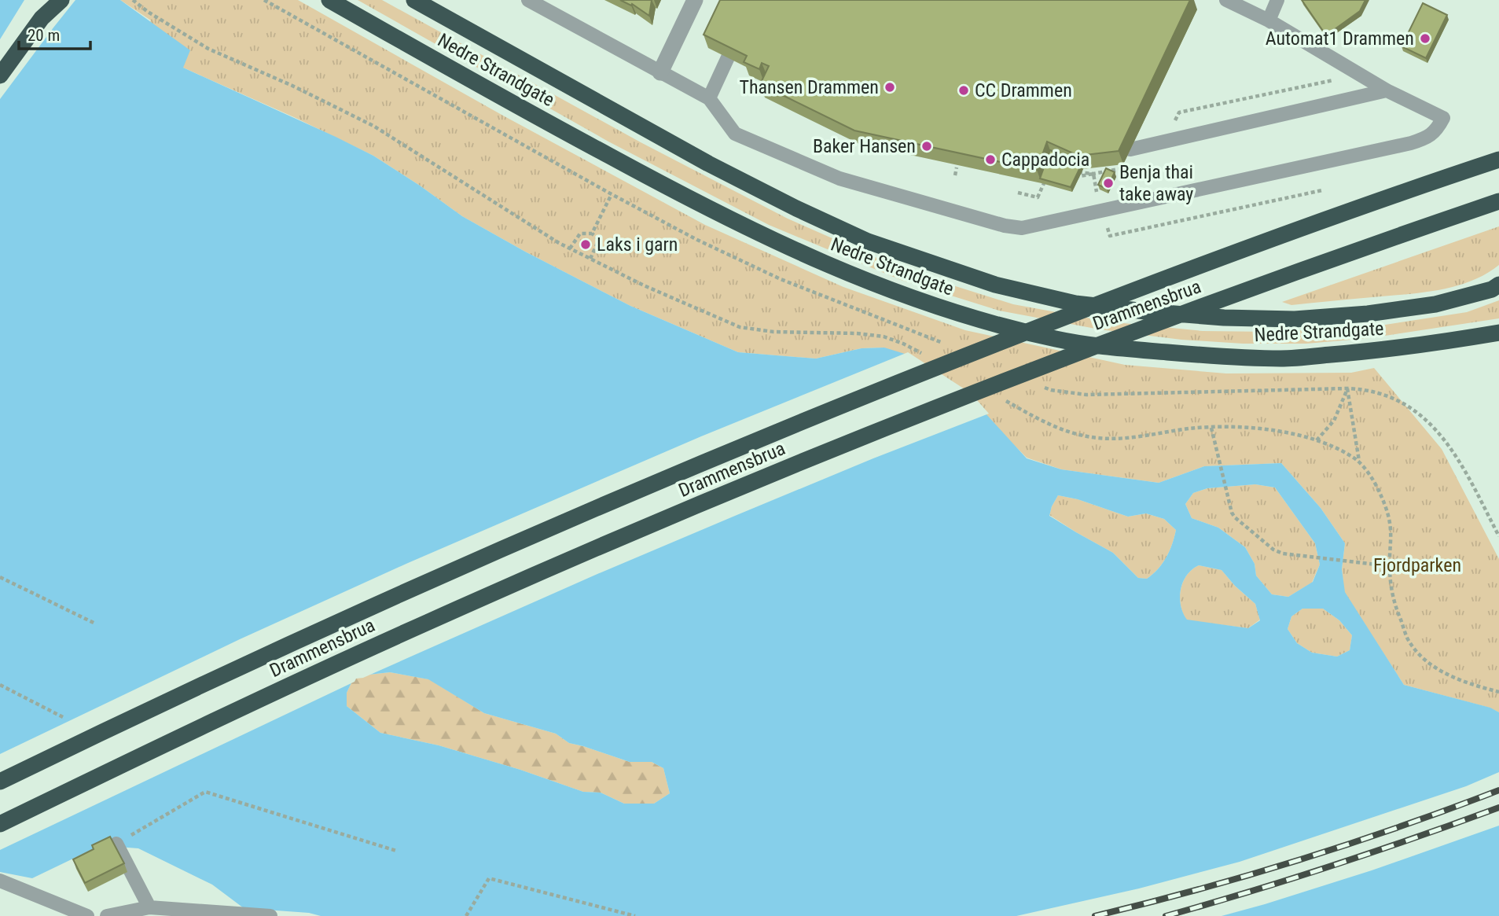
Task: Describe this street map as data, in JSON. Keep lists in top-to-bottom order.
{
  "streets": {
    "highway": ["Nedre Strandgate", "Drammensbrua"]
  },
  "parks": ["Fjordparken"],
  "places": [
    "Automat1 Drammen",
    "Thansen Drammen",
    "CC Drammen",
    "Baker Hansen",
    "Cappadocia",
    "Benja thai take away",
    "Laks i garn"
  ],
  "scale_bar": "20 m"
}
